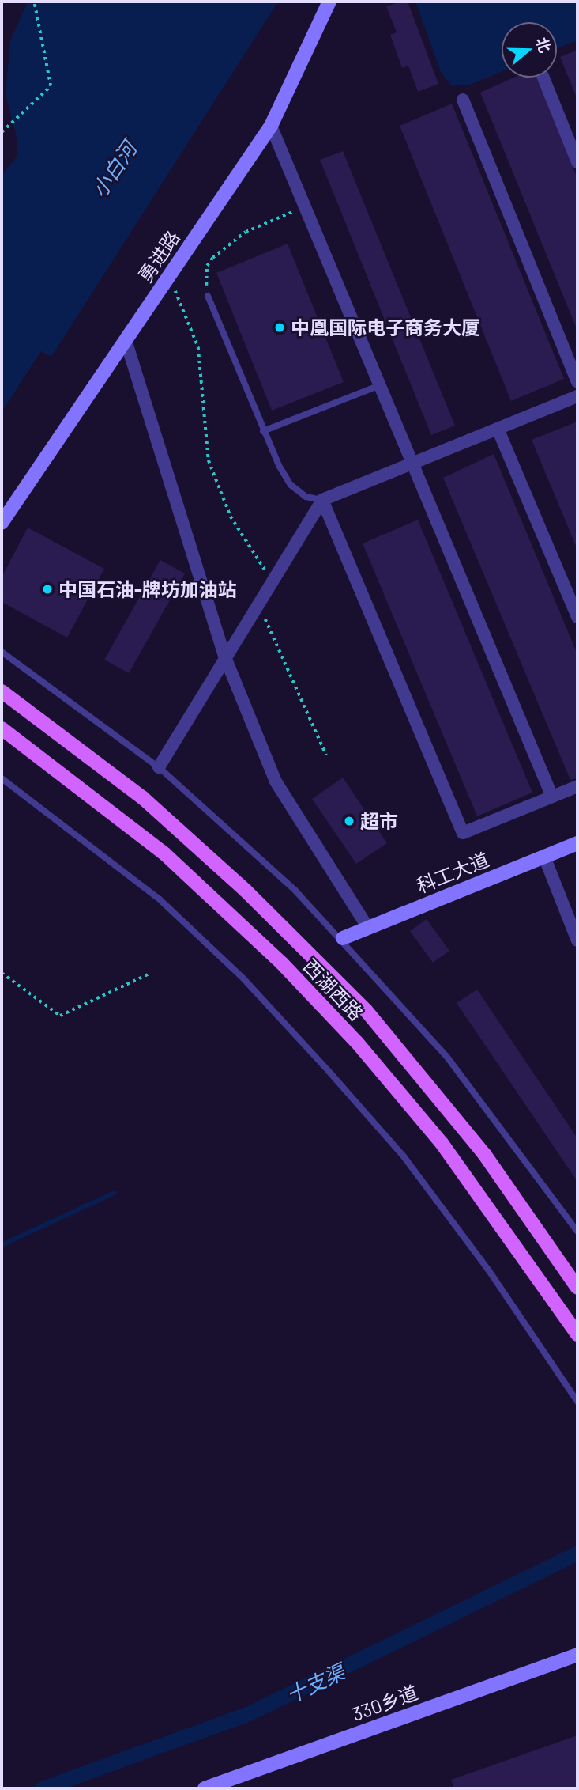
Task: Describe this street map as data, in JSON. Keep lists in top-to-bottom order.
{
  "streets": {
    "main road": ["西湖西路"],
    "street": ["勇进路", "科工大道", "330乡道"]
  },
  "water": ["小白河", "十支渠"],
  "places": ["中凰国际电子商务大厦", "中国石油-牌坊加油站", "超市"],
  "north": "right"
}
